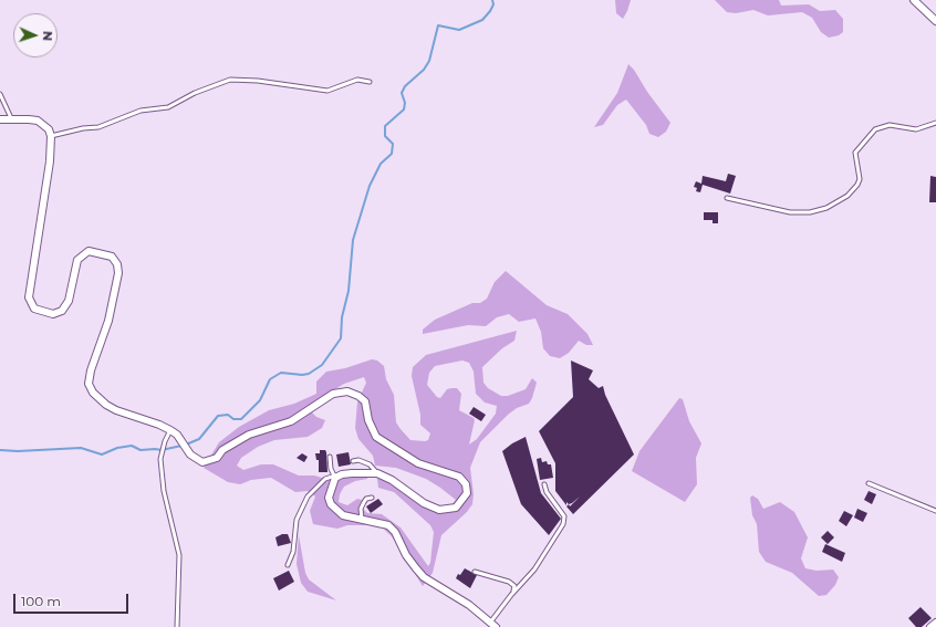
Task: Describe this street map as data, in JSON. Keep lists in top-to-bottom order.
{
  "scale_bar": "100 m",
  "north": "right"
}
